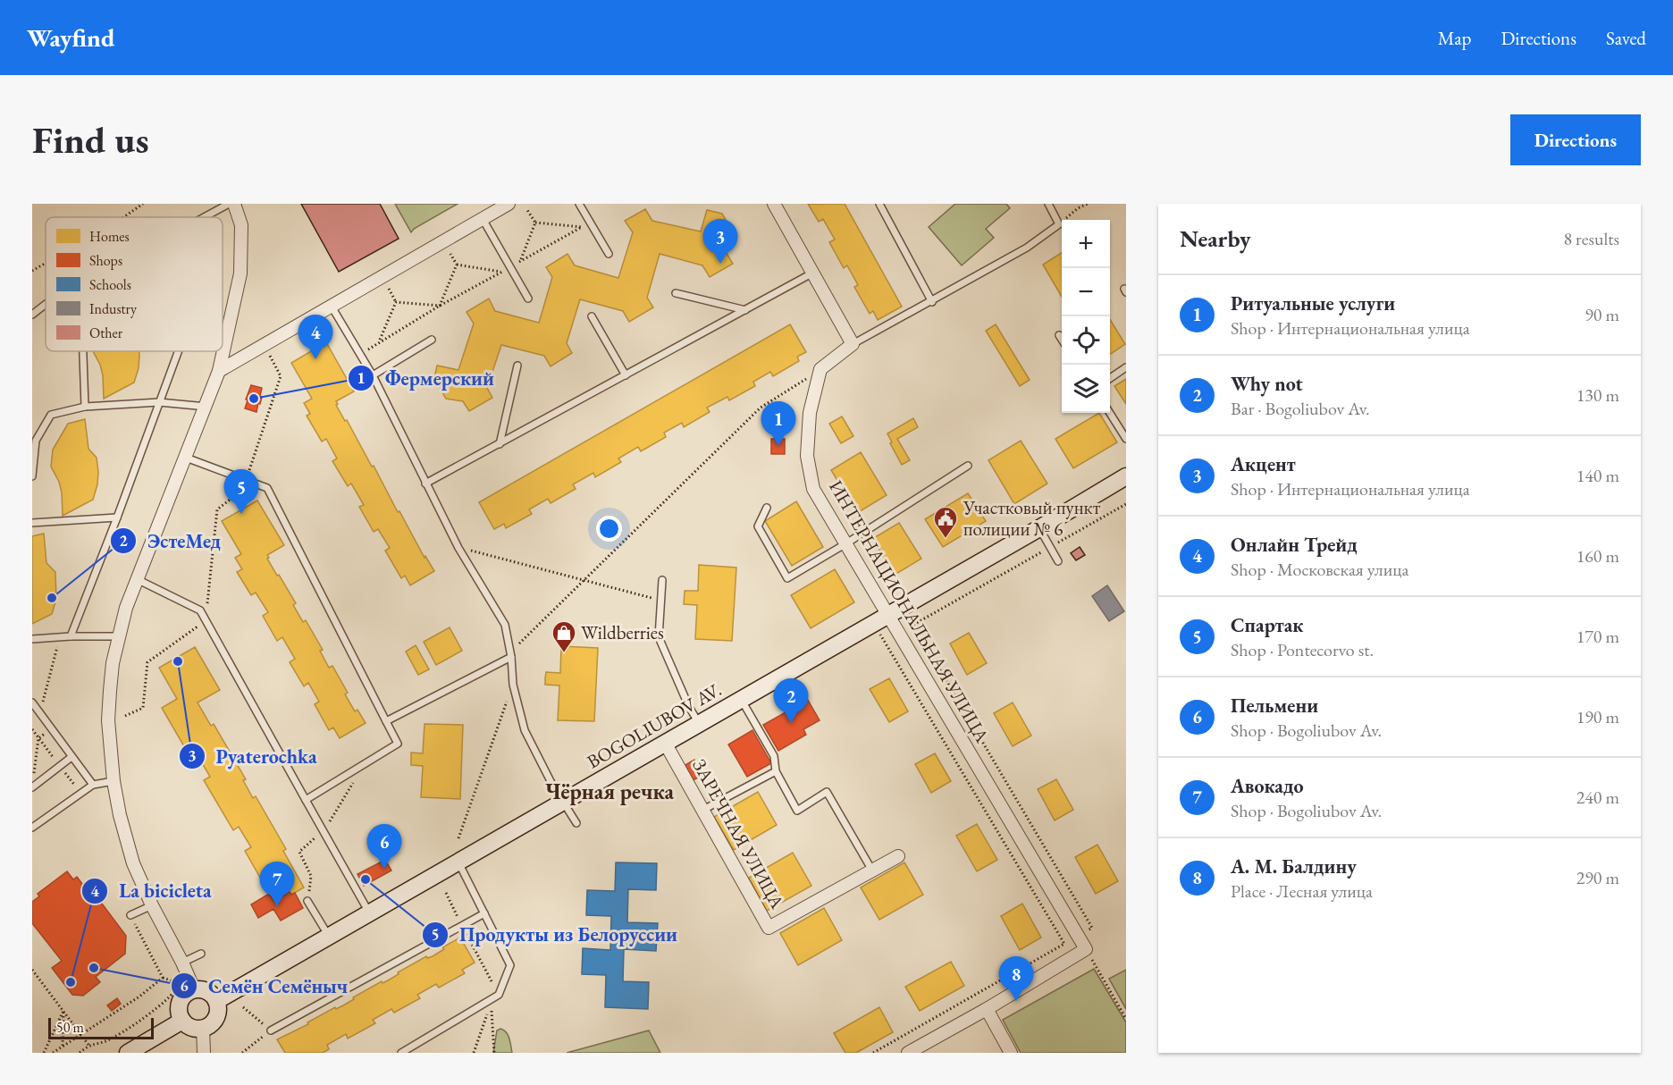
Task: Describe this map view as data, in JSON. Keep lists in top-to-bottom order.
{
  "streets": {
    "main road": ["BOGOLIUBOV AV."],
    "street": ["ИНТЕРНАЦИОНАЛЬНАЯ УЛИЦА", "ЗАРЕЧНАЯ УЛИЦА"]
  },
  "crossings": [
    ["ИНТЕРНАЦИОНАЛЬНАЯ УЛИЦА", "BOGOLIUBOV AV."],
    ["BOGOLIUBOV AV.", "ЗАРЕЧНАЯ УЛИЦА"]
  ],
  "districts": ["Чёрная речка"],
  "places": {
    "other": [
      "Фермерский",
      "ЭстеМед",
      "Pyaterochka",
      "Продукты из Белоруссии",
      "Семён Семёныч",
      "La bicicleta"
    ],
    "public building": ["Участковый пункт полиции № 6"],
    "shop": ["Wildberries"]
  },
  "legend": [
    "Homes",
    "Shops",
    "Schools",
    "Industry",
    "Other"
  ],
  "scale_bar": "50 m",
  "page": {
    "header": "Wayfind",
    "nav": ["Map", "Directions", "Saved"],
    "buttons": "Directions",
    "title": "Find us",
    "heading": ["Nearby", "8 results"],
    "pins": [
      "3",
      "4",
      "1",
      "5",
      "2",
      "6",
      "7",
      "8"
    ],
    "map_buttons": ["+", "−"],
    "list": [
      {
        "mark": "1",
        "name": "Ритуальные услуги",
        "note": "Shop · Интернациональная улица",
        "value": "90 m"
      },
      {
        "mark": "2",
        "name": "Why not",
        "note": "Bar · Bogoliubov Av.",
        "value": "130 m"
      },
      {
        "mark": "3",
        "name": "Акцент",
        "note": "Shop · Интернациональная улица",
        "value": "140 m"
      },
      {
        "mark": "4",
        "name": "Онлайн Трейд",
        "note": "Shop · Московская улица",
        "value": "160 m"
      },
      {
        "mark": "5",
        "name": "Спартак",
        "note": "Shop · Pontecorvo st.",
        "value": "170 m"
      },
      {
        "mark": "6",
        "name": "Пельмени",
        "note": "Shop · Bogoliubov Av.",
        "value": "190 m"
      },
      {
        "mark": "7",
        "name": "Авокадо",
        "note": "Shop · Bogoliubov Av.",
        "value": "240 m"
      },
      {
        "mark": "8",
        "name": "А. М. Балдину",
        "note": "Place · Лесная улица",
        "value": "290 m"
      }
    ],
    "scale": "50 m"
  }
}
